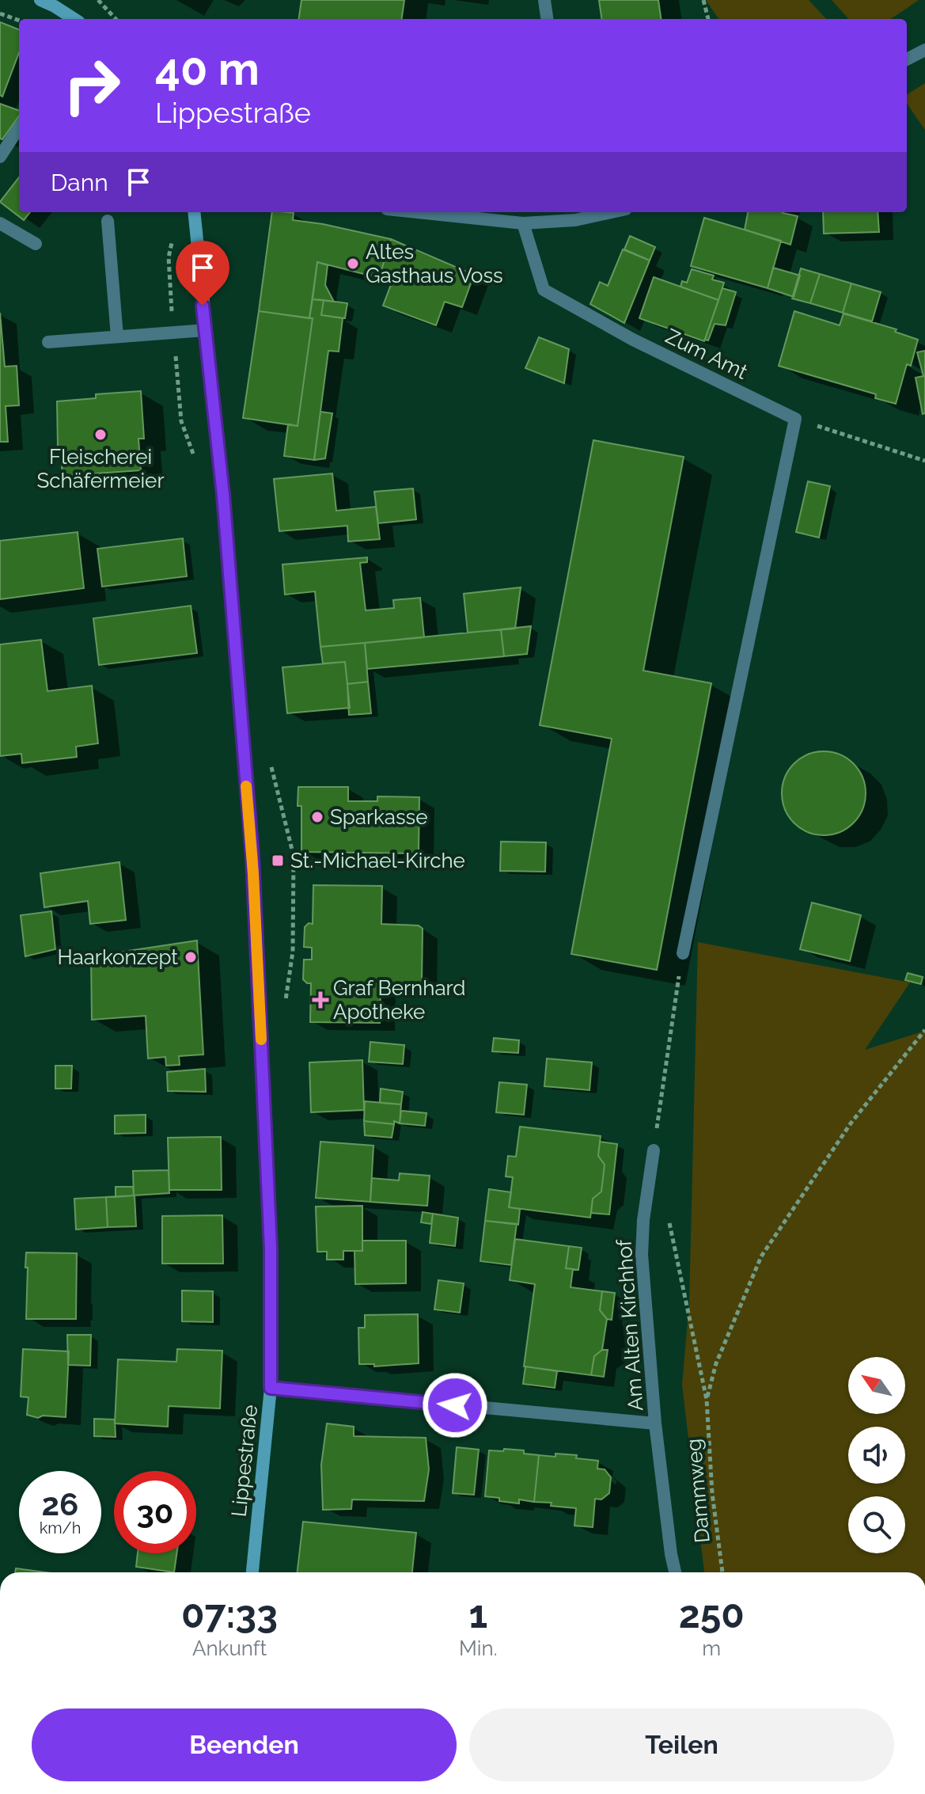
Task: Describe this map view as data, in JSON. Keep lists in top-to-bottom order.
{
  "streets": {
    "main road": ["Lippestraße"],
    "street": ["Zum Amt", "Am Alten Kirchhof"],
    "path": ["Dammweg"]
  },
  "crossings": [
    ["Am Alten Kirchhof", "Lippestraße"]
  ],
  "places": {
    "other": [
      "Altes Gasthaus Voss",
      "Fleischerei Schäfermeier",
      "Sparkasse",
      "Haarkonzept"
    ],
    "transit": ["St.-Michael-Kirche"],
    "health": ["Graf Bernhard Apotheke"]
  },
  "north": "top left",
  "page": {
    "turn": ["40 m", "Lippestraße"],
    "then": "Dann",
    "speed": "26 km/h",
    "limit": "30",
    "eta": [
      "07:33",
      "Ankunft",
      "1",
      "Min.",
      "250",
      "m"
    ],
    "buttons": ["Beenden", "Teilen"]
  }
}
